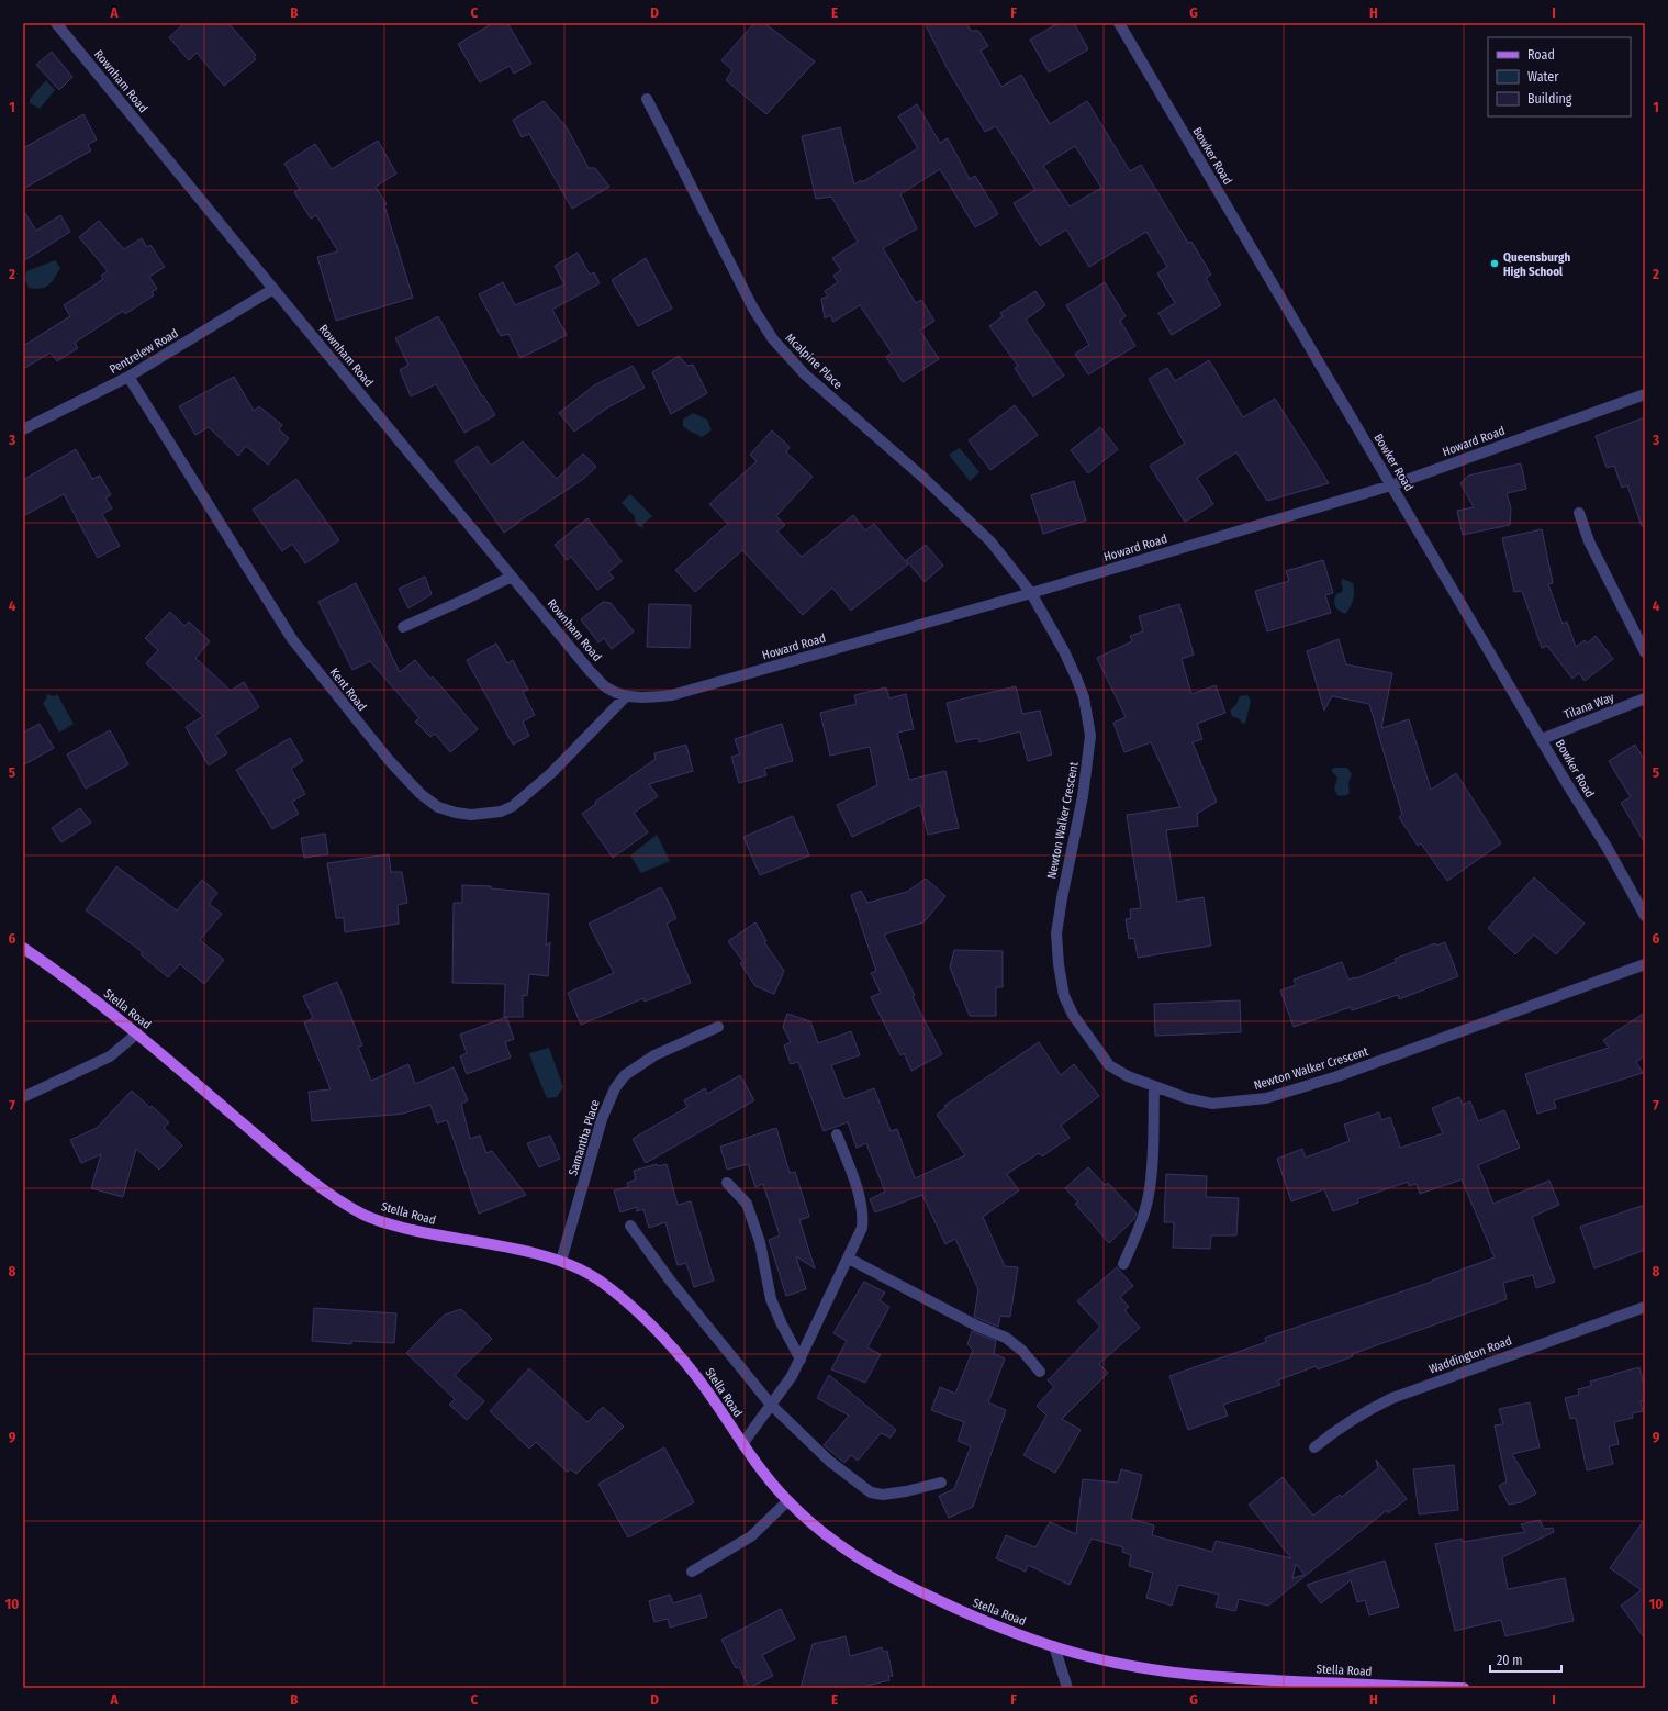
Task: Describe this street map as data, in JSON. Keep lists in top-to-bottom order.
{
  "streets": {
    "main road": ["Stella Road"],
    "street": [
      "Rownham Road",
      "Bowker Road",
      "Pentrelew Road",
      "Mcalpine Place",
      "Howard Road",
      "Kent Road",
      "Tilana Way",
      "Newton Walker Crescent",
      "Samantha Place",
      "Waddington Road"
    ]
  },
  "crossings": [
    ["Rownham Road", "Pentrelew Road"],
    ["Rownham Road", "Howard Road"],
    ["Rownham Road", "Kent Road"],
    ["Bowker Road", "Howard Road"],
    ["Bowker Road", "Tilana Way"],
    ["Pentrelew Road", "Kent Road"],
    ["Mcalpine Place", "Howard Road"],
    ["Mcalpine Place", "Newton Walker Crescent"],
    ["Howard Road", "Kent Road"],
    ["Howard Road", "Newton Walker Crescent"],
    ["Stella Road", "Samantha Place"]
  ],
  "places": ["Queensburgh High School"],
  "legend": ["Road", "Water", "Building"],
  "scale_bar": "20 m",
  "grid": {
    "columns": [
      "A",
      "B",
      "C",
      "D",
      "E",
      "F",
      "G",
      "H",
      "I"
    ],
    "rows": [
      "1",
      "2",
      "3",
      "4",
      "5",
      "6",
      "7",
      "8",
      "9",
      "10"
    ]
  }
}
